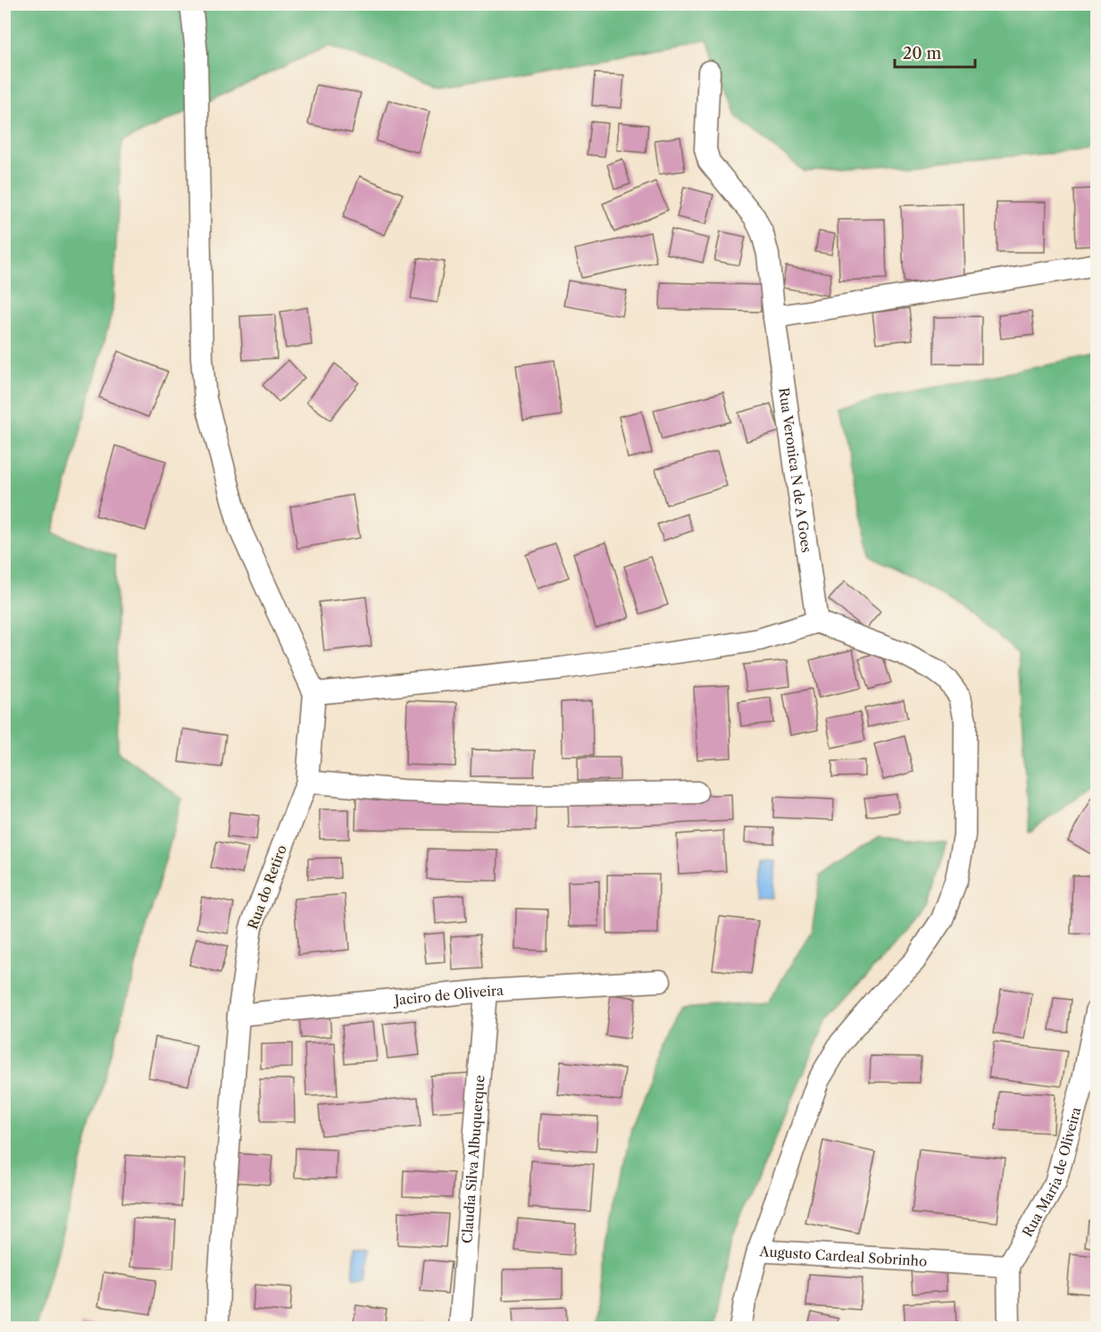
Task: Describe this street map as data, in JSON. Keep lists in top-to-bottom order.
{
  "streets": {
    "street": [
      "Rua Veronica N de A Goes",
      "Rua do Retiro",
      "Jaciro de Oliveira",
      "Claudia Silva Albuquerque",
      "Rua Maria de Oliveira",
      "Augusto Cardeal Sobrinho"
    ]
  },
  "crossings": [
    ["Rua do Retiro", "Jaciro de Oliveira"],
    ["Jaciro de Oliveira", "Claudia Silva Albuquerque"],
    ["Rua Maria de Oliveira", "Augusto Cardeal Sobrinho"]
  ],
  "scale_bar": "20 m"
}
